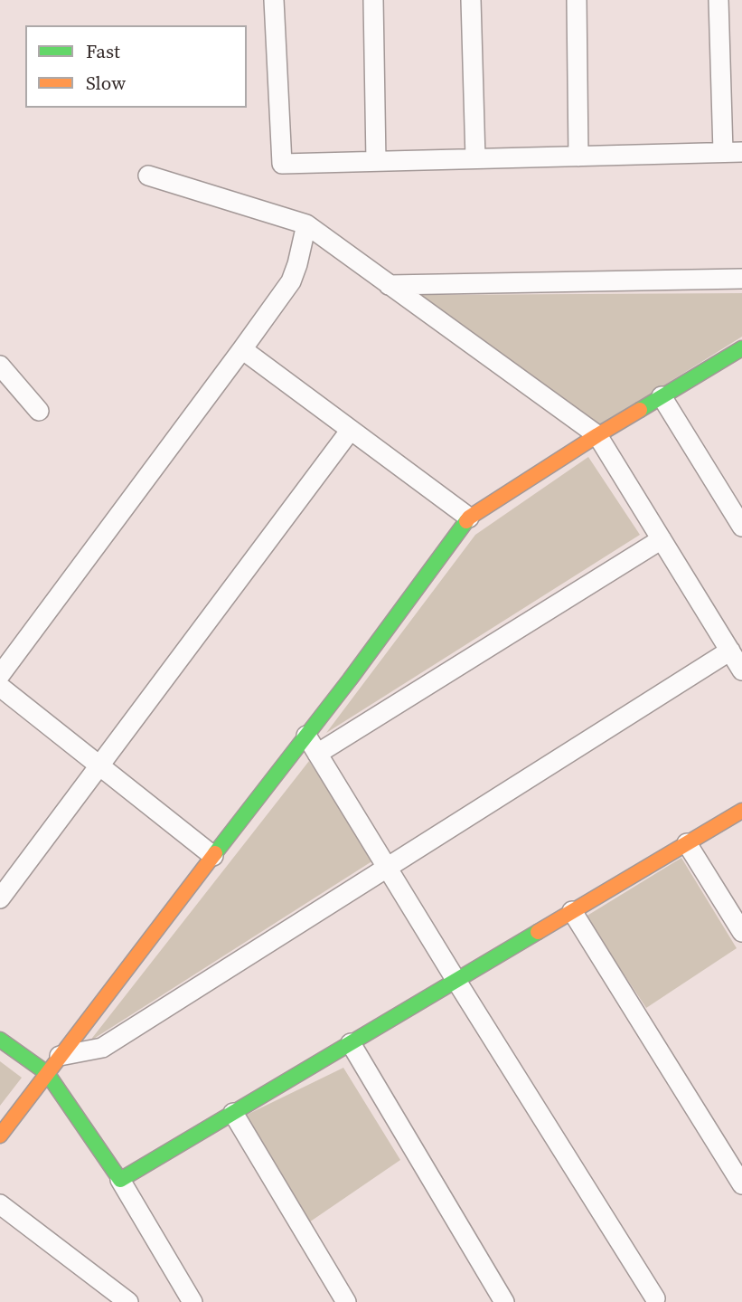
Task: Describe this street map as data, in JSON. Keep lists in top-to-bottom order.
{
  "legend": ["Fast", "Slow"]
}
